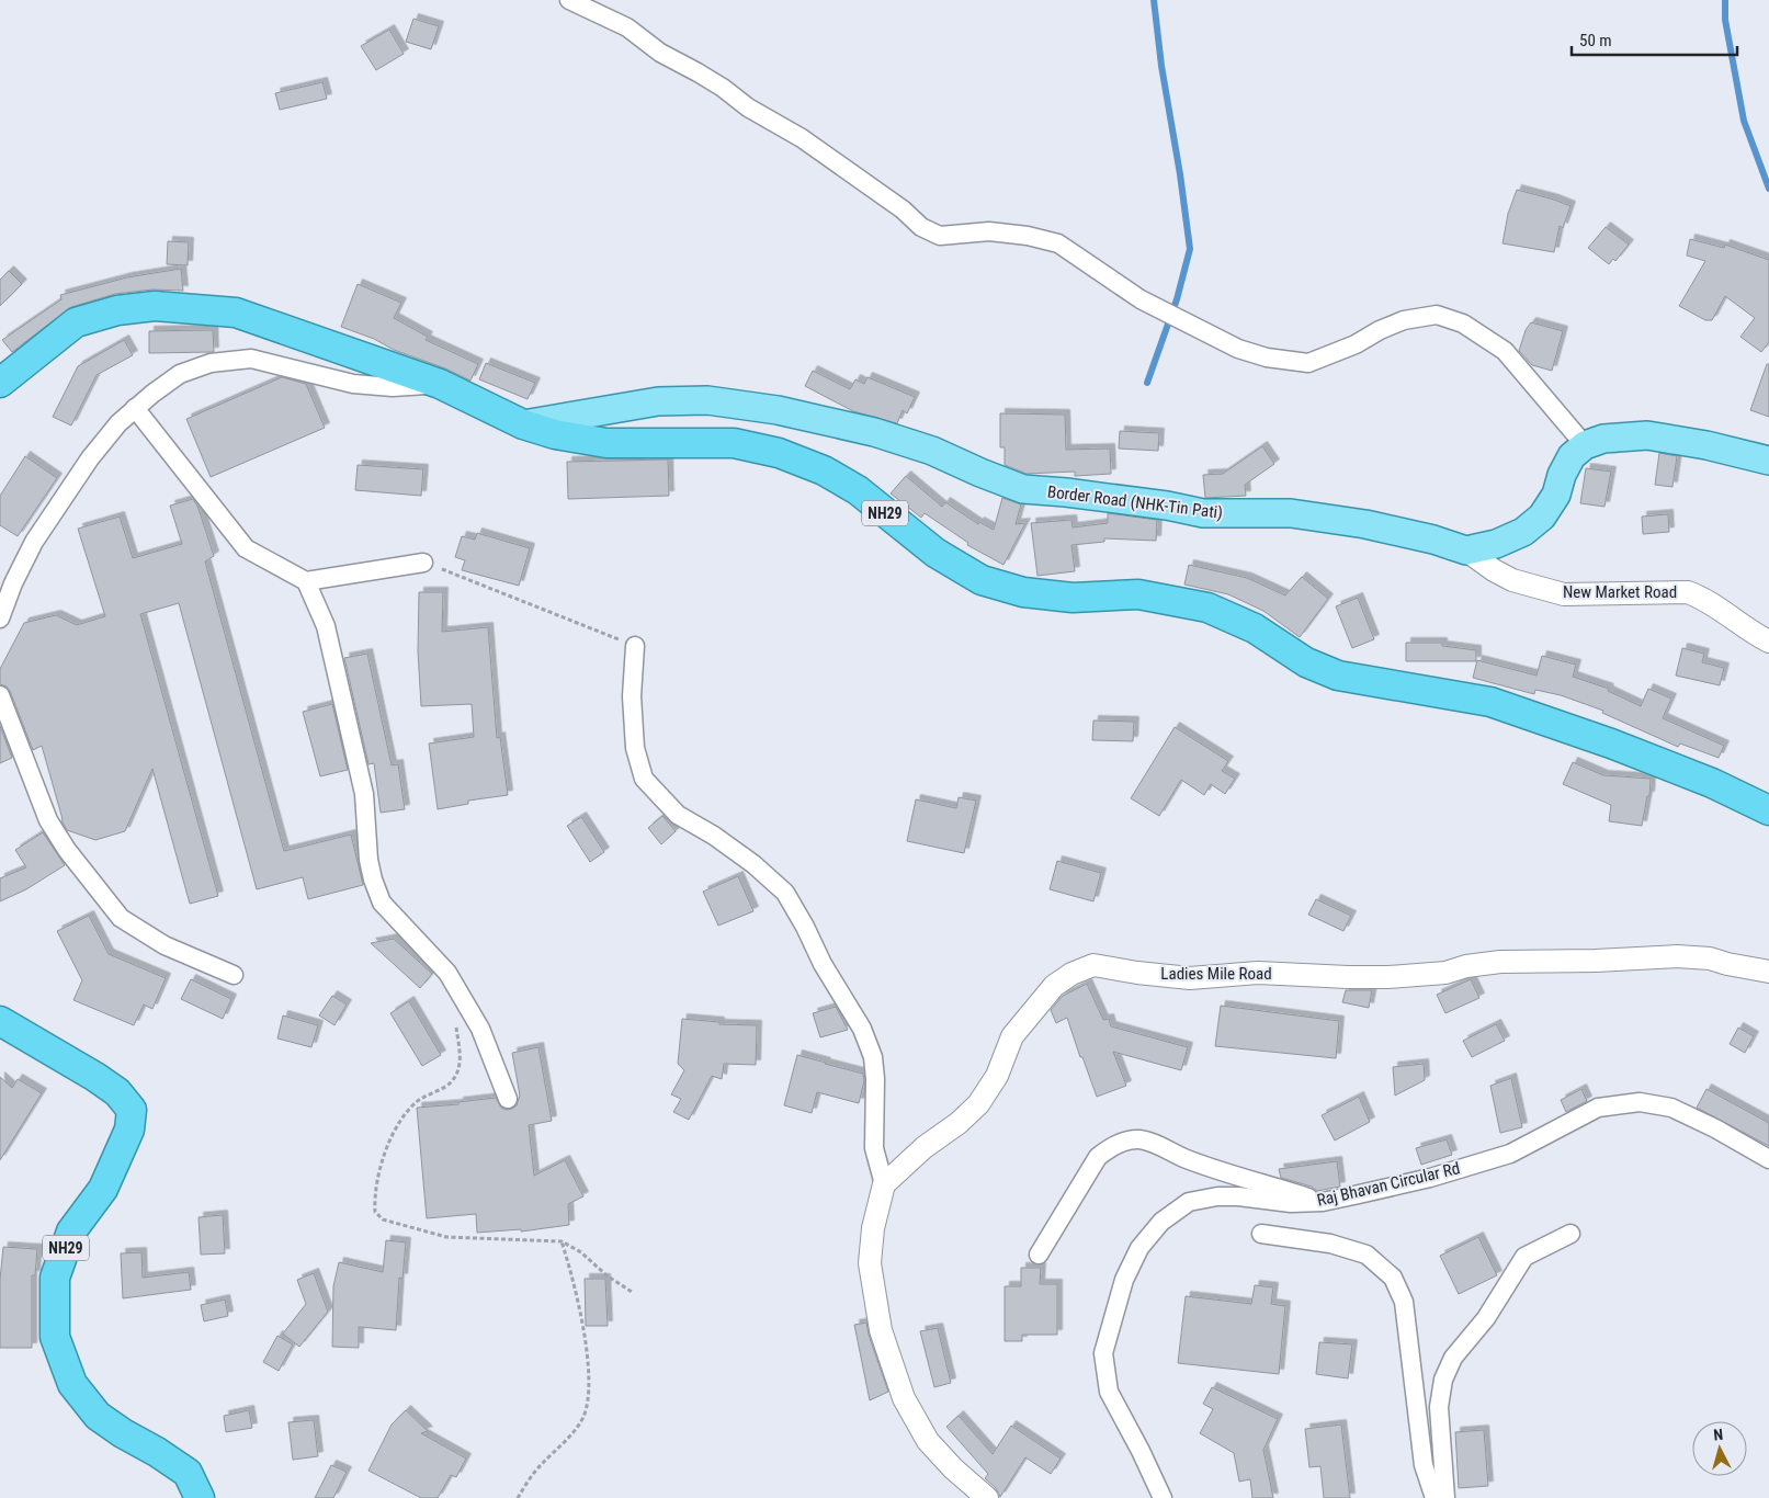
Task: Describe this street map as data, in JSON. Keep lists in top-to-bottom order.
{
  "streets": {
    "highway": ["NH29"],
    "main road": ["Border Road (NHK-Tin Pati)"],
    "street": ["New Market Road", "Ladies Mile Road", "Raj Bhavan Circular Rd"]
  },
  "crossings": [
    ["Border Road (NHK-Tin Pati)", "NH29"],
    ["Border Road (NHK-Tin Pati)", "New Market Road"]
  ],
  "scale_bar": "50 m",
  "north": "top"
}
